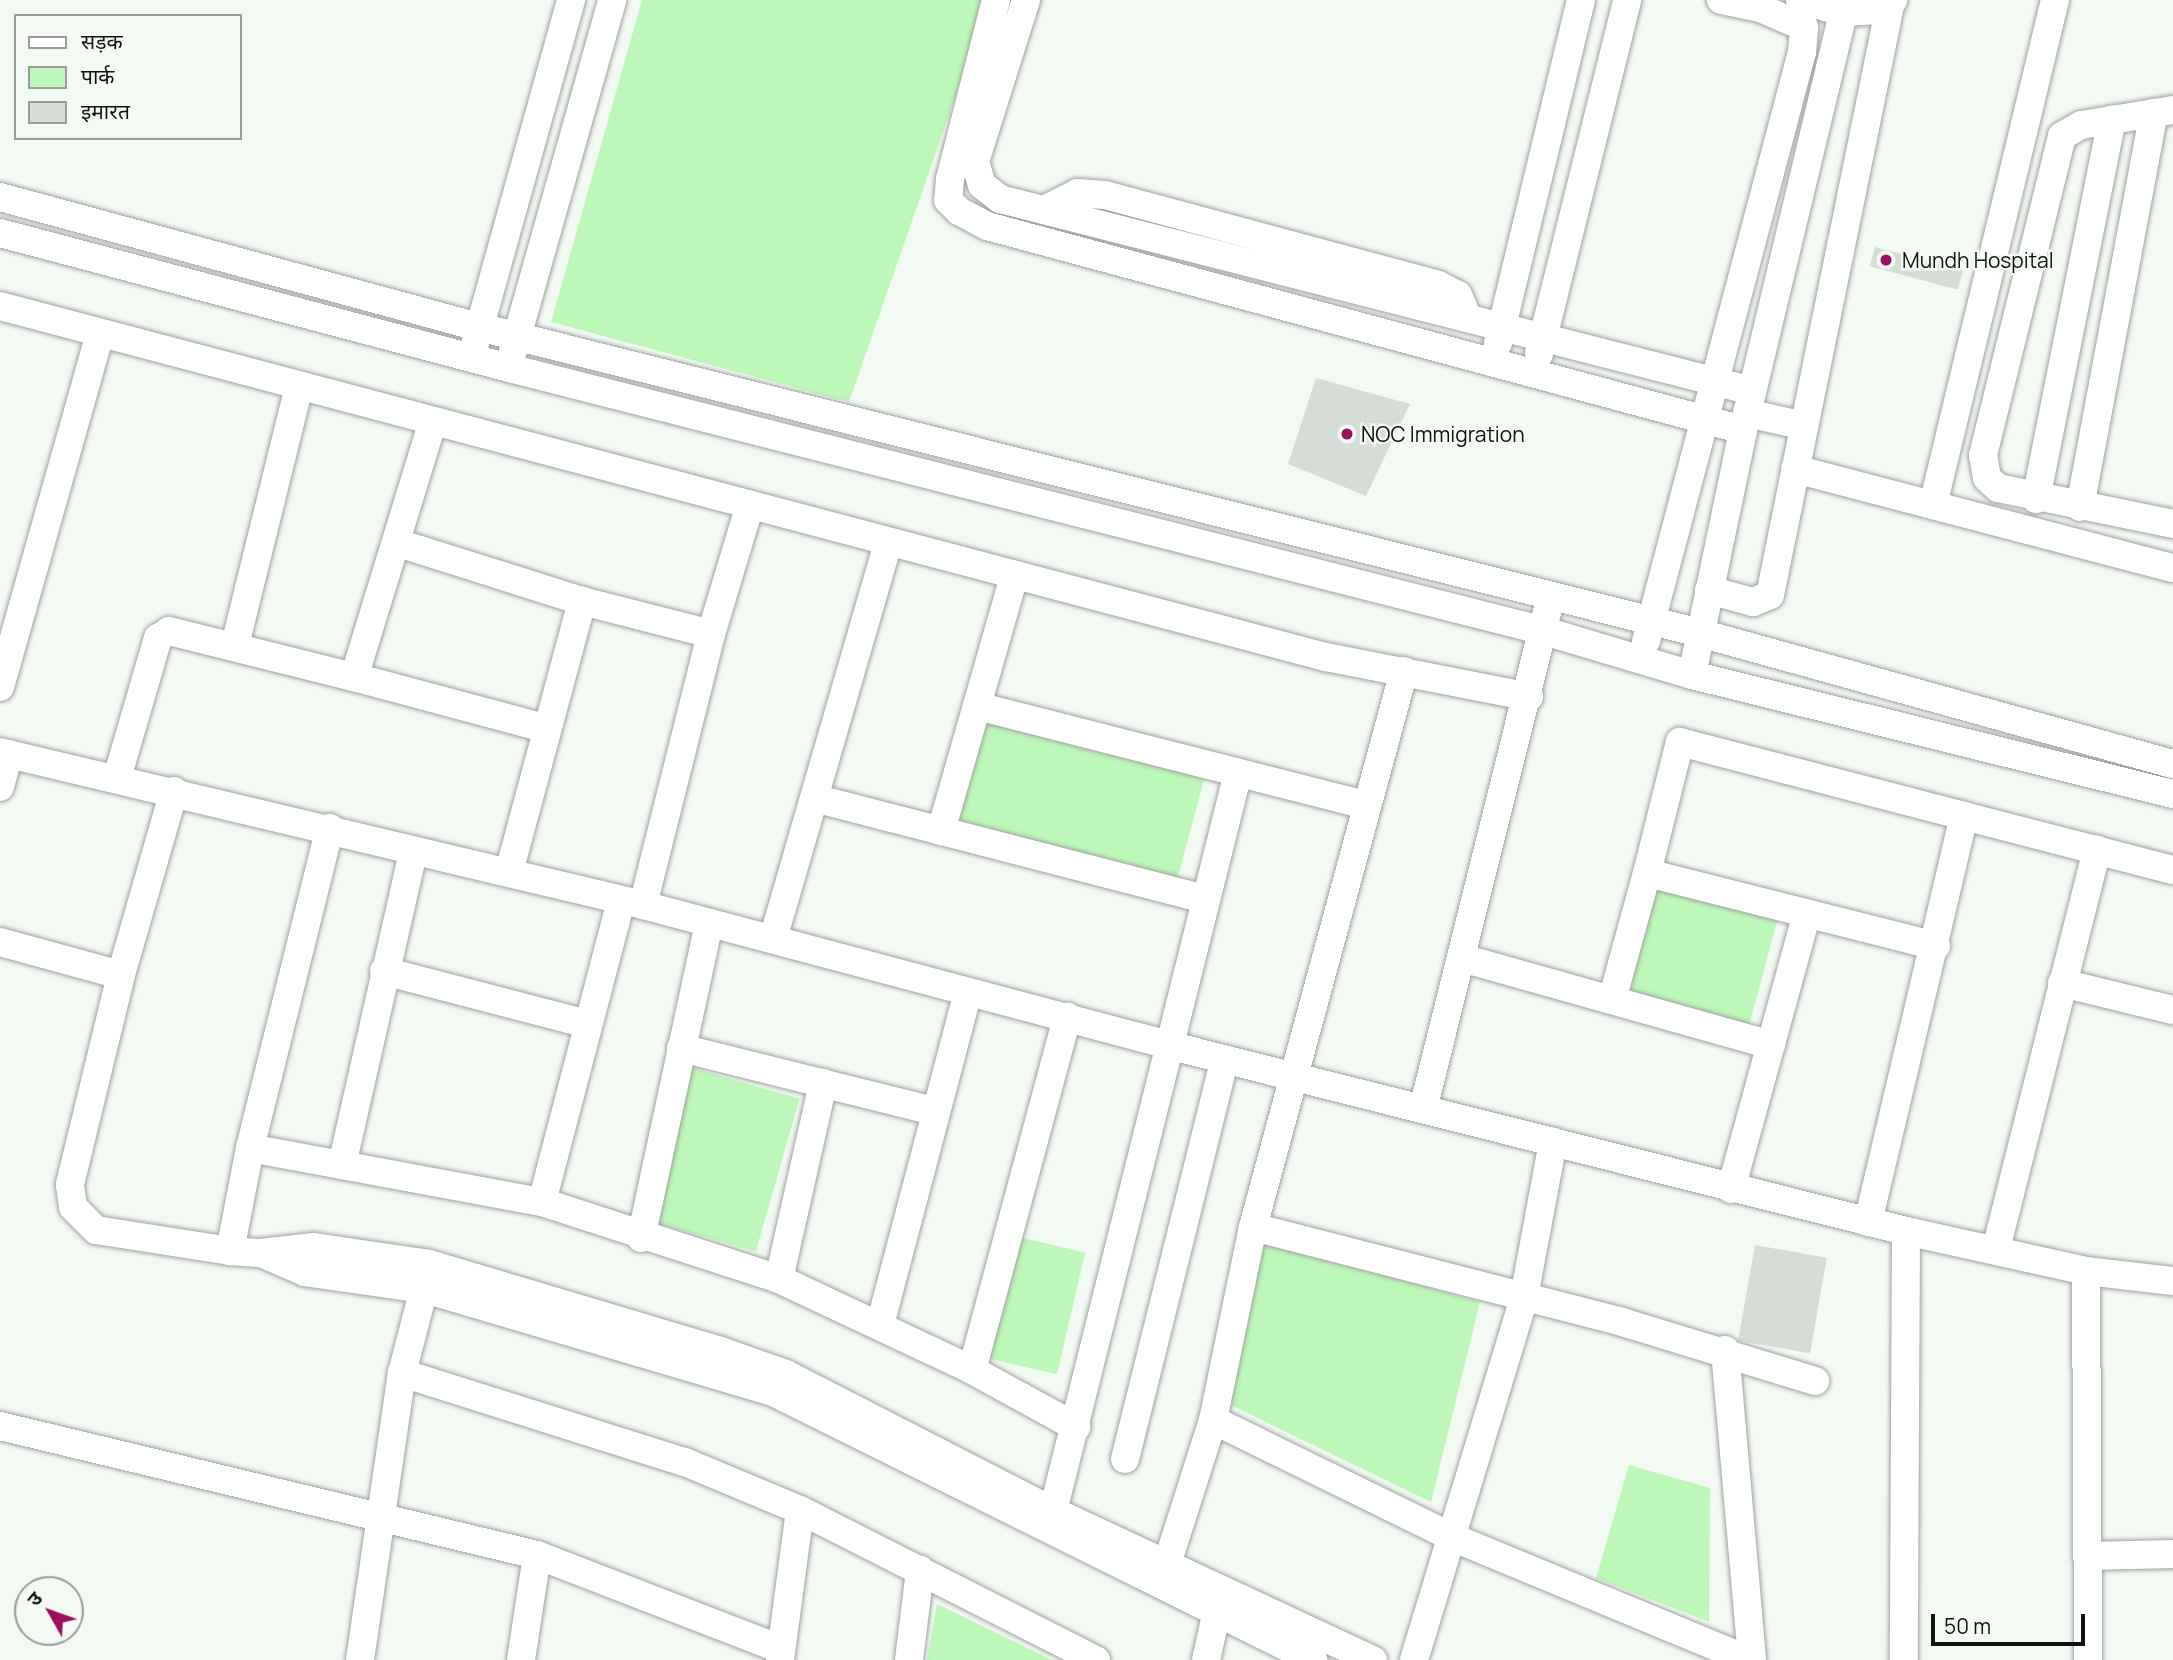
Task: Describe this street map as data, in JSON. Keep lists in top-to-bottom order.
{
  "places": ["Mundh Hospital", "NOC Immigration"],
  "legend": ["सड़क", "पार्क", "इमारत"],
  "scale_bar": "50 m",
  "north": "top left"
}
